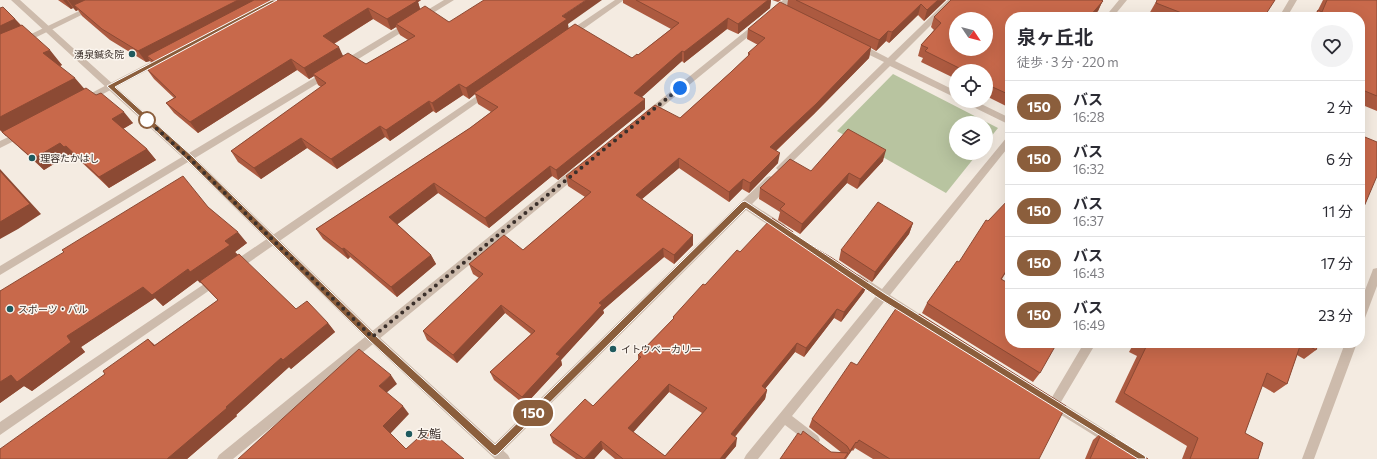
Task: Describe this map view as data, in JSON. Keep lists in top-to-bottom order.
{
  "places": [
    "湧泉鍼灸院",
    "理容たかはし",
    "スポーツ・パル",
    "イトウベーカリー",
    "友鮨"
  ],
  "lines": ["bus line 150"],
  "north": "bottom right",
  "page": {
    "on_map": "150",
    "heading": ["泉ヶ丘北", "徒歩 · 3 分 · 220 m"],
    "list": [
      {
        "mark": "150",
        "name": "バス",
        "note": "16:28",
        "value": "2 分"
      },
      {
        "mark": "150",
        "name": "バス",
        "note": "16:32",
        "value": "6 分"
      },
      {
        "mark": "150",
        "name": "バス",
        "note": "16:37",
        "value": "11 分"
      },
      {
        "mark": "150",
        "name": "バス",
        "note": "16:43",
        "value": "17 分"
      },
      {
        "mark": "150",
        "name": "バス",
        "note": "16:49",
        "value": "23 分"
      }
    ]
  }
}
